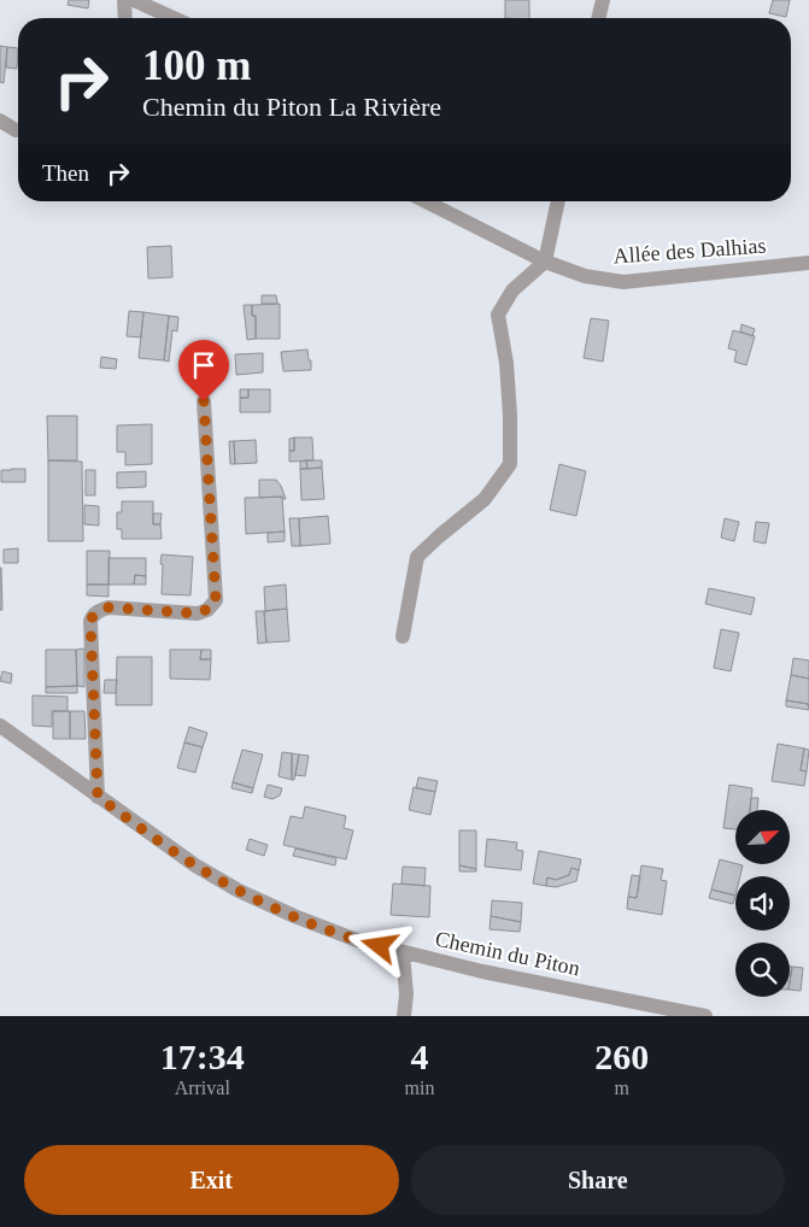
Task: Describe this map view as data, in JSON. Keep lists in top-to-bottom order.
{
  "streets": {
    "street": ["Allée des Dalhias", "Chemin du Piton"]
  },
  "north": "top right",
  "page": {
    "turn": ["100 m", "Chemin du Piton La Rivière"],
    "then": "Then",
    "eta": [
      "17:34",
      "Arrival",
      "4",
      "min",
      "260",
      "m"
    ],
    "buttons": ["Exit", "Share"]
  }
}
